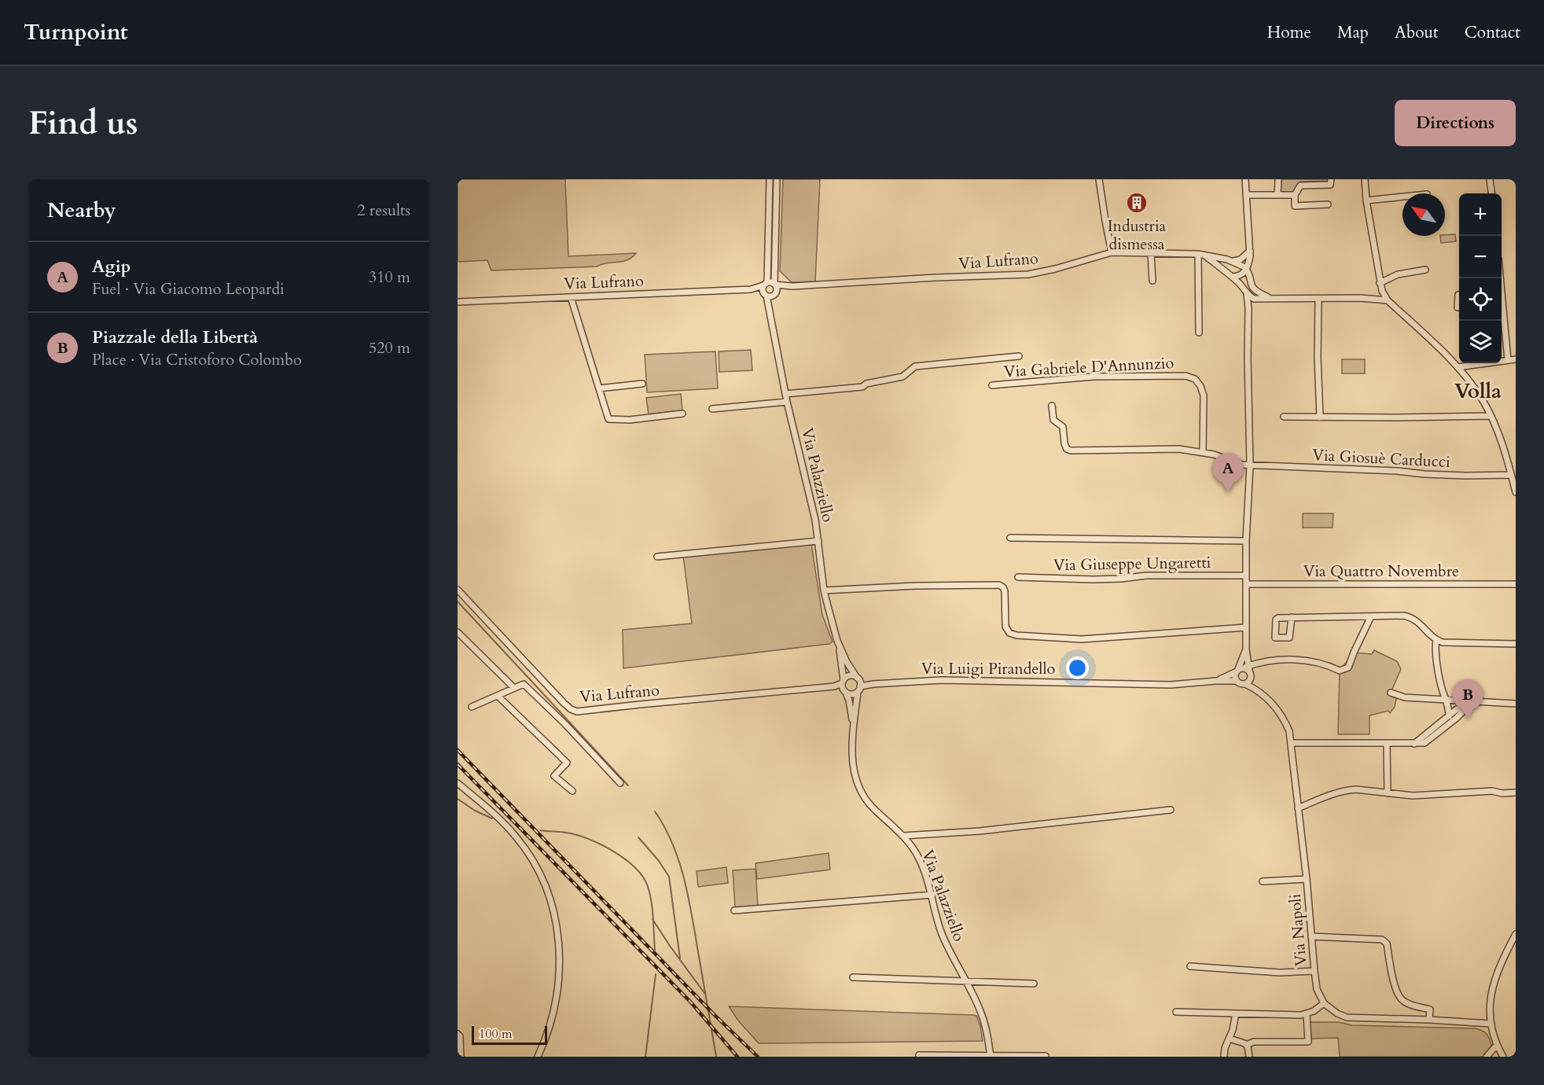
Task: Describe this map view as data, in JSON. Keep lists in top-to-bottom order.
{
  "streets": {
    "street": [
      "Via Lufrano",
      "Via Gabriele D'Annunzio",
      "Via Giosuè Carducci",
      "Via Palazziello",
      "Via Giuseppe Ungaretti",
      "Via Quattro Novembre",
      "Via Luigi Pirandello",
      "Via Napoli"
    ]
  },
  "crossings": [
    ["Via Lufrano", "Via Palazziello"],
    ["Via Lufrano", "Via Luigi Pirandello"],
    ["Via Palazziello", "Via Luigi Pirandello"],
    ["Via Luigi Pirandello", "Via Napoli"]
  ],
  "districts": ["Volla"],
  "places": {
    "building": ["Industria dismessa"]
  },
  "scale_bar": "100 m",
  "north": "top left",
  "page": {
    "header": "Turnpoint",
    "nav": [
      "Home",
      "Map",
      "About",
      "Contact"
    ],
    "buttons": "Directions",
    "title": "Find us",
    "heading": ["Nearby", "2 results"],
    "map_buttons": ["+", "−"],
    "list": [
      {
        "mark": "A",
        "name": "Agip",
        "note": "Fuel · Via Giacomo Leopardi",
        "value": "310 m"
      },
      {
        "mark": "B",
        "name": "Piazzale della Libertà",
        "note": "Place · Via Cristoforo Colombo",
        "value": "520 m"
      }
    ],
    "pins": ["A", "B"],
    "scale": "100 m"
  }
}
